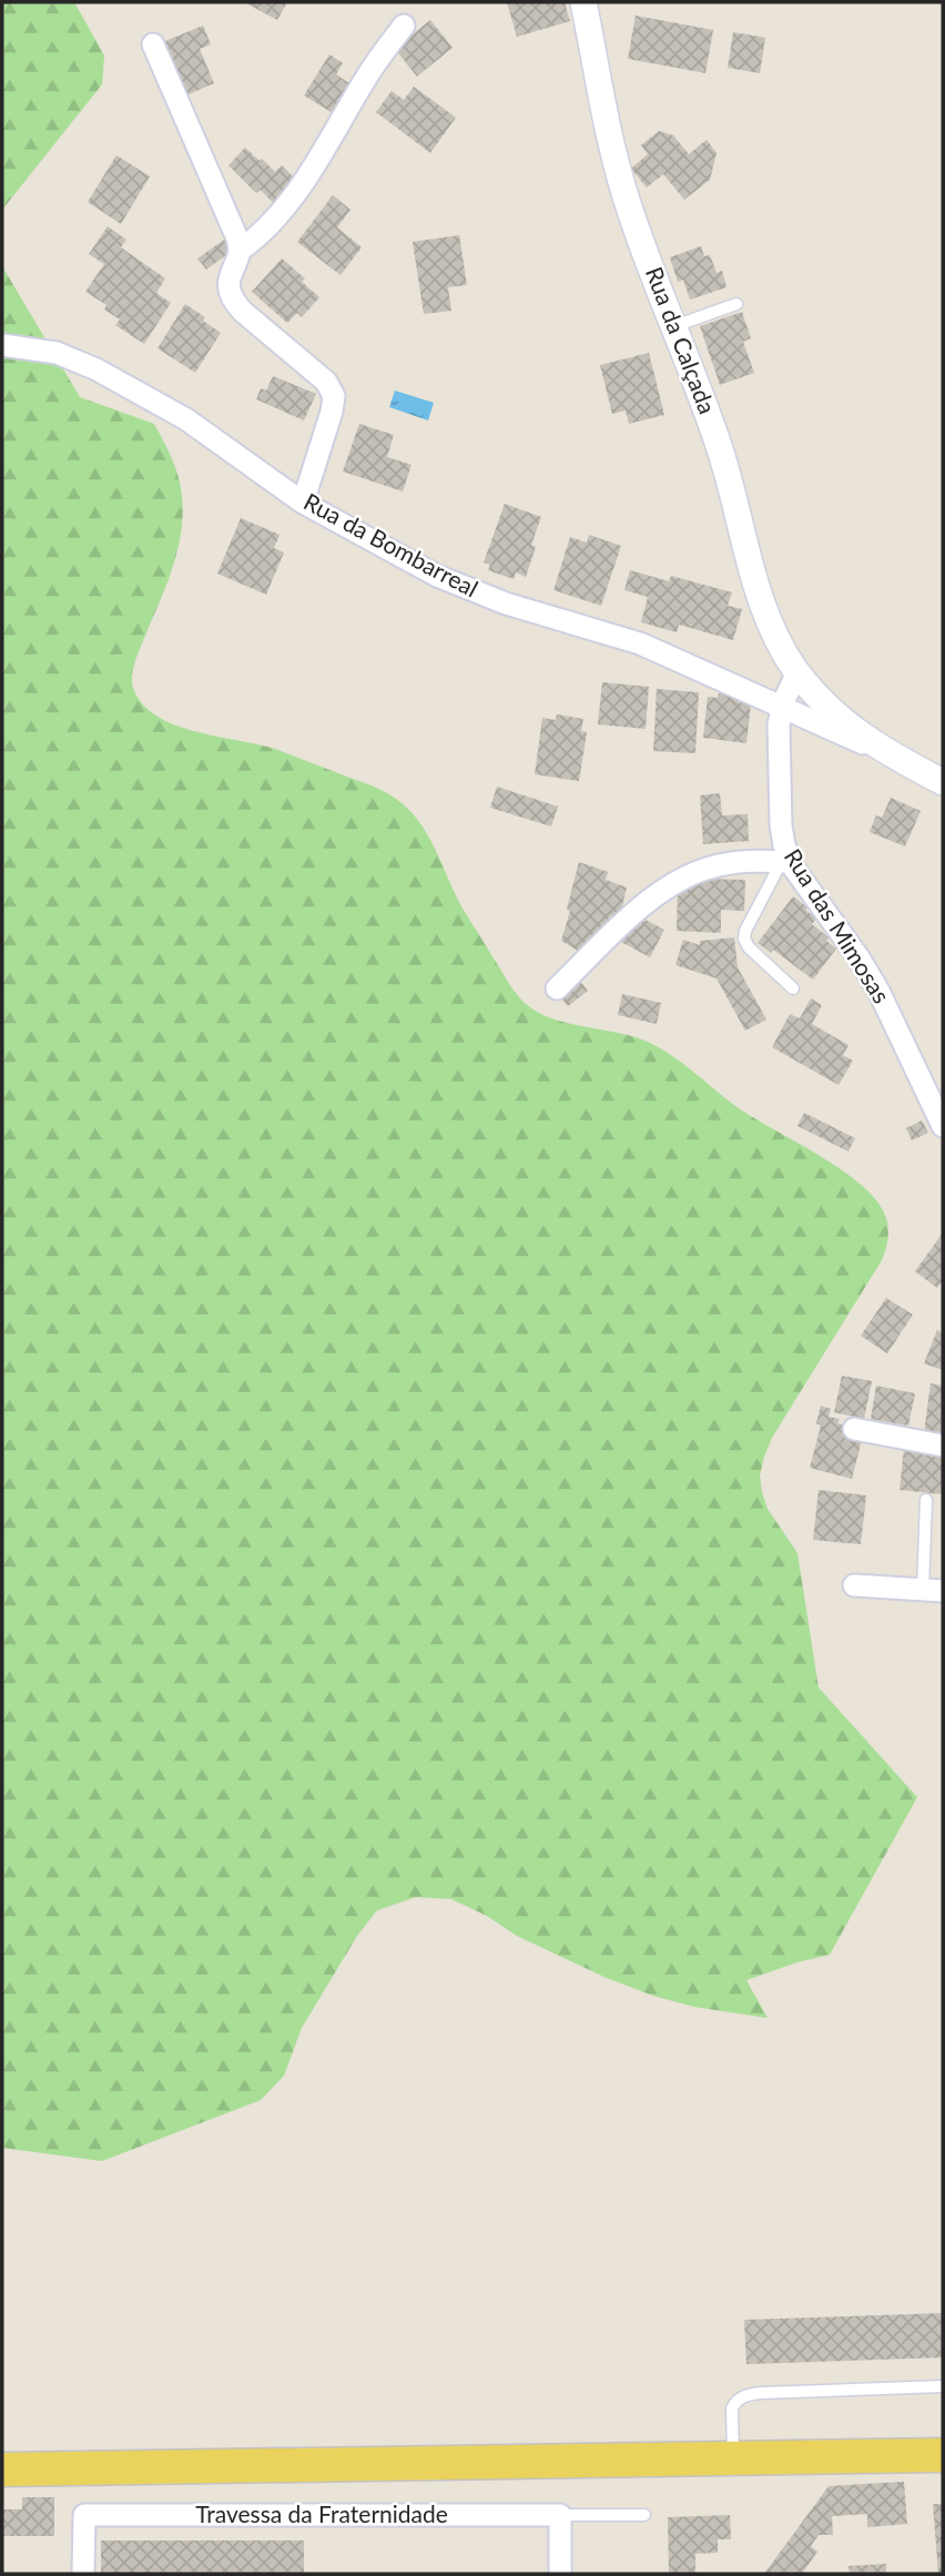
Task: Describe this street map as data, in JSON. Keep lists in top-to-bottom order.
{
  "streets": {
    "street": [
      "Rua da Calçada",
      "Rua da Bombarreal",
      "Rua das Mimosas",
      "Travessa da Fraternidade"
    ]
  },
  "crossings": [
    ["Rua da Calçada", "Rua da Bombarreal"],
    ["Rua da Calçada", "Rua das Mimosas"],
    ["Rua da Bombarreal", "Rua das Mimosas"]
  ]
}
